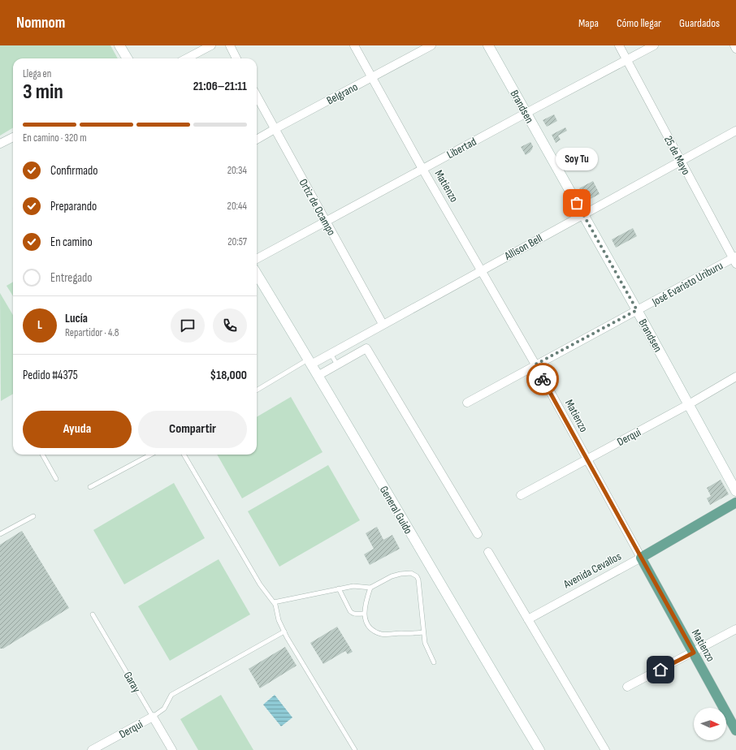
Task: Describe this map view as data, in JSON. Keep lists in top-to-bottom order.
{
  "streets": {
    "main road": [
      "Brandsen",
      "Matienzo",
      "General Guido",
      "Avenida Cevallos"
    ],
    "street": [
      "Belgrano",
      "Libertad",
      "25 de Mayo",
      "Ortiz de Ocampo",
      "Allison Bell",
      "José Evaristo Uriburu",
      "Derqui",
      "Garay"
    ]
  },
  "crossings": [
    ["Belgrano", "Matienzo"],
    ["Belgrano", "Ortiz de Ocampo"],
    ["Brandsen", "Libertad"],
    ["Brandsen", "Allison Bell"],
    ["Brandsen", "José Evaristo Uriburu"],
    ["Brandsen", "Derqui"],
    ["Libertad", "25 de Mayo"],
    ["Libertad", "Matienzo"],
    ["Libertad", "Ortiz de Ocampo"],
    ["25 de Mayo", "Allison Bell"],
    ["25 de Mayo", "José Evaristo Uriburu"],
    ["Matienzo", "Allison Bell"],
    ["Matienzo", "José Evaristo Uriburu"],
    ["Matienzo", "Derqui"],
    ["Matienzo", "Avenida Cevallos"],
    ["Ortiz de Ocampo", "Allison Bell"],
    ["Allison Bell", "General Guido"],
    ["Derqui", "Garay"]
  ],
  "places": ["Soy Tu"],
  "north": "right",
  "page": {
    "header": "Nomnom",
    "nav": ["Mapa", "Cómo llegar", "Guardados"],
    "heading": ["3 min", "Llega en", "21:06–21:11"],
    "panel": [
      "Lucía",
      "Repartidor · 4.8",
      "Pedido #4375",
      "$18,000"
    ],
    "bar": "En camino · 320 m",
    "bubble": "Soy Tu",
    "list": [
      ["Confirmado", "20:34"],
      ["Preparando", "20:44"],
      ["En camino", "20:57"],
      "Entregado"
    ],
    "round": "L",
    "buttons": ["Ayuda", "Compartir"]
  }
}
